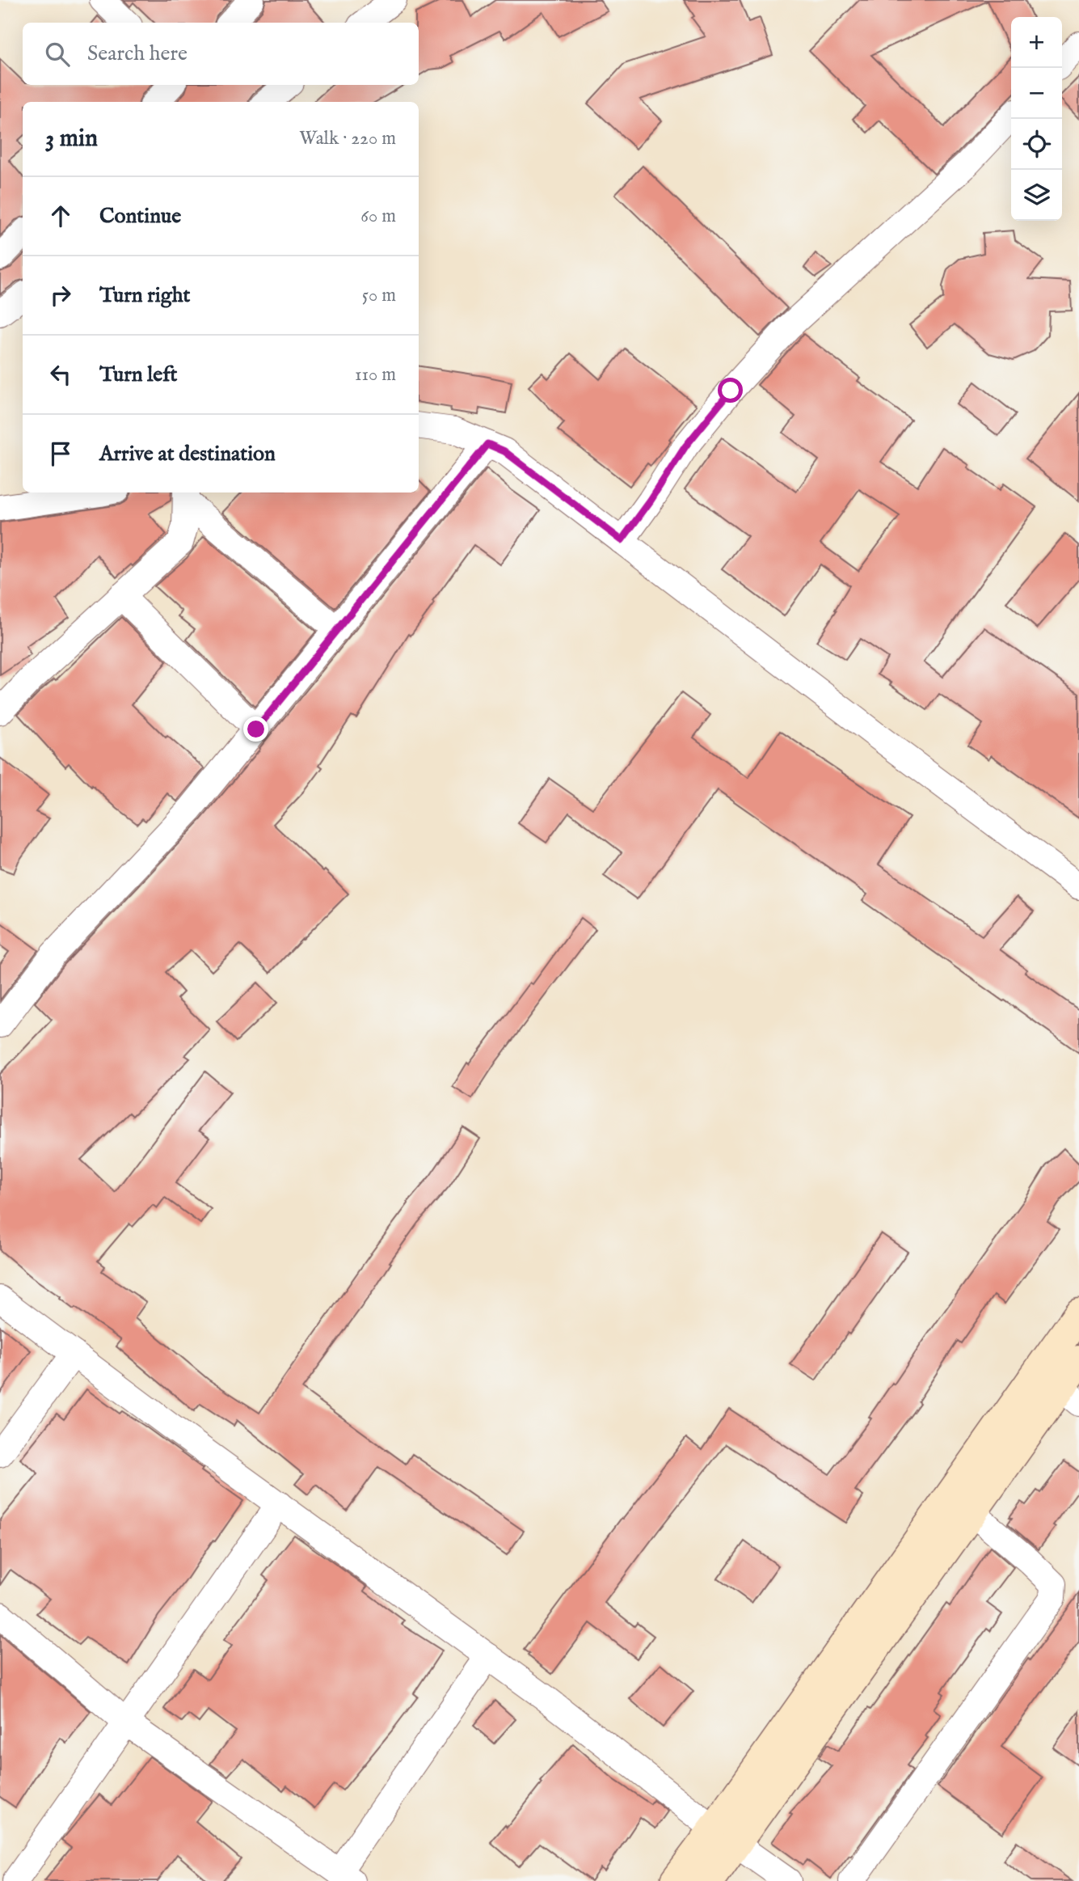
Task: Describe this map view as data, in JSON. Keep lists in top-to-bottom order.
{
  "page": {
    "map_buttons": ["+", "−"],
    "search": "Search here",
    "heading": ["3 min", "Walk · 220 m"],
    "list": [
      ["Continue", "60 m"],
      ["Turn right", "50 m"],
      ["Turn left", "110 m"],
      "Arrive at destination"
    ]
  }
}
